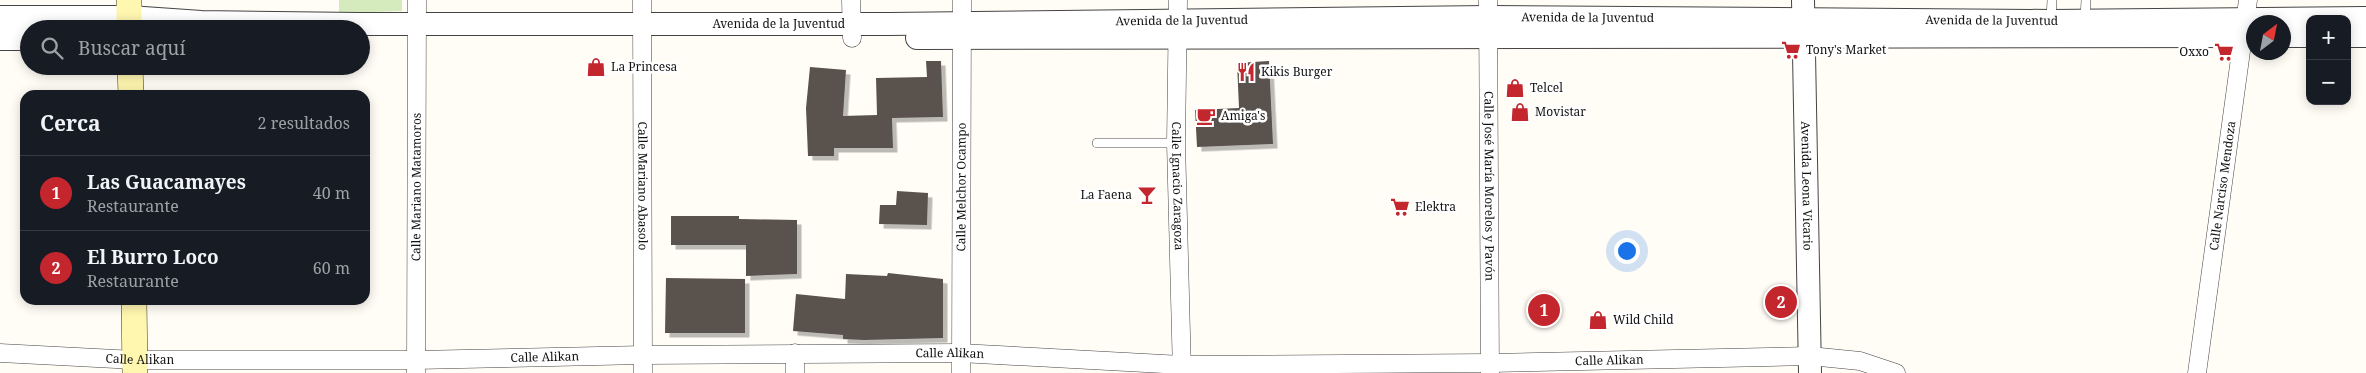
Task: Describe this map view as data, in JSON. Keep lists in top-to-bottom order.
{
  "streets": {
    "street": [
      "Avenida de la Juventud",
      "Calle Mariano Matamoros",
      "Calle Mariano Abasolo",
      "Calle Melchor Ocampo",
      "Calle José María Morelos y Pavón",
      "Avenida Leona Vicario",
      "Calle Ignacio Zaragoza",
      "Calle Narciso Mendoza",
      "Calle Alikan"
    ]
  },
  "crossings": [
    ["Avenida de la Juventud", "Calle Mariano Matamoros"],
    ["Avenida de la Juventud", "Calle Mariano Abasolo"],
    ["Avenida de la Juventud", "Calle Melchor Ocampo"],
    ["Avenida de la Juventud", "Calle José María Morelos y Pavón"],
    ["Avenida de la Juventud", "Avenida Leona Vicario"],
    ["Avenida de la Juventud", "Calle Ignacio Zaragoza"],
    ["Calle Mariano Matamoros", "Calle Alikan"],
    ["Calle Mariano Abasolo", "Calle Alikan"],
    ["Calle Melchor Ocampo", "Calle Alikan"],
    ["Calle José María Morelos y Pavón", "Calle Alikan"],
    ["Avenida Leona Vicario", "Calle Alikan"],
    ["Calle Ignacio Zaragoza", "Calle Alikan"]
  ],
  "places": {
    "supermarket": ["Tony's Market", "Oxxo", "Elektra"],
    "shop": [
      "La Princesa",
      "Telcel",
      "Movistar",
      "Wild Child"
    ],
    "restaurant": ["Kikis Burger"],
    "cafe": ["Amiga's"],
    "bar": ["La Faena"]
  },
  "north": "top right",
  "page": {
    "map_buttons": ["+", "−"],
    "search": "Buscar aquí",
    "heading": ["Cerca", "2 resultados"],
    "list": [
      {
        "mark": "1",
        "name": "Las Guacamayes",
        "note": "Restaurante",
        "value": "40 m"
      },
      {
        "mark": "2",
        "name": "El Burro Loco",
        "note": "Restaurante",
        "value": "60 m"
      }
    ],
    "pins": ["2", "1"]
  }
}
